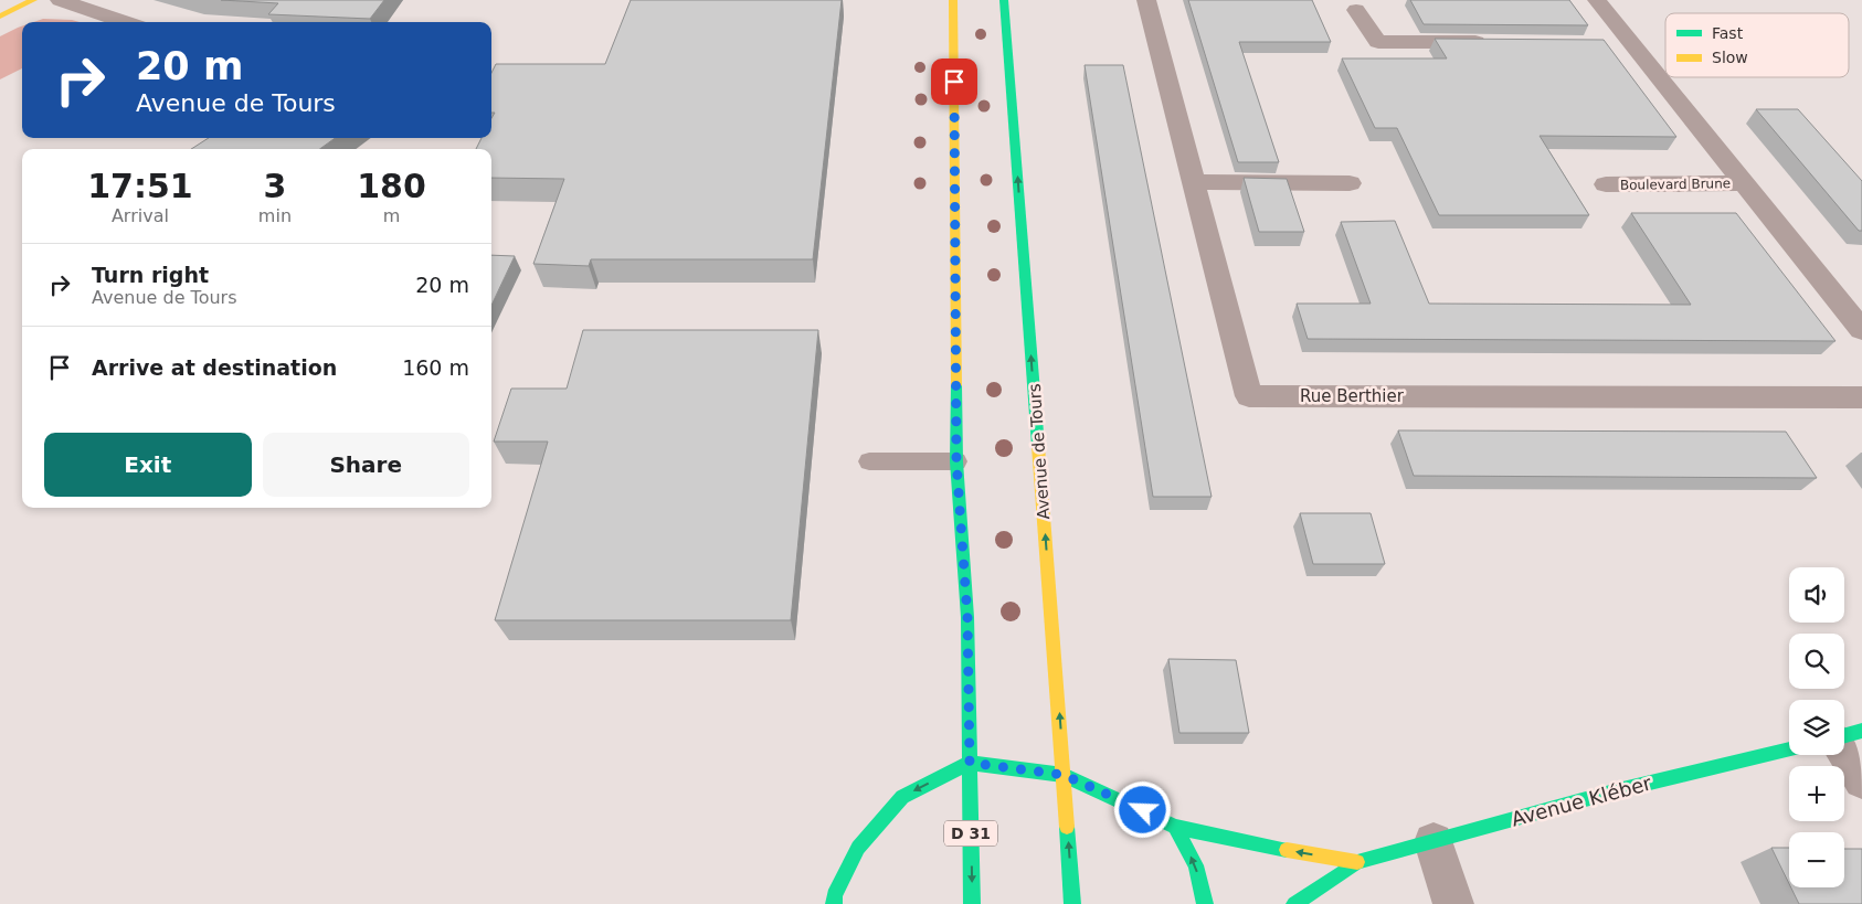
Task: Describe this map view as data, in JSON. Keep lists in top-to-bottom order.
{
  "streets": {
    "main road": ["Avenue de Tours", "Avenue Kléber", "D 31"],
    "street": ["Boulevard Brune", "Rue Berthier"]
  },
  "legend": ["Fast", "Slow"],
  "page": {
    "turn": ["20 m", "Avenue de Tours"],
    "eta": [
      "17:51",
      "Arrival",
      "3",
      "min",
      "180",
      "m"
    ],
    "list": [
      {
        "name": "Turn right",
        "note": "Avenue de Tours",
        "value": "20 m"
      },
      {
        "name": "Arrive at destination",
        "value": "160 m"
      }
    ],
    "buttons": ["Exit", "Share"],
    "map_buttons": ["+", "−"]
  }
}
